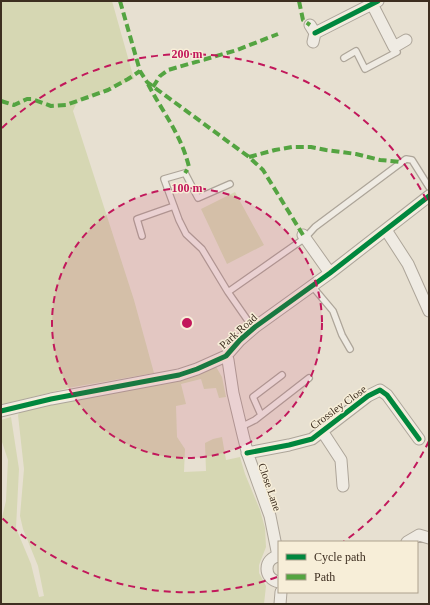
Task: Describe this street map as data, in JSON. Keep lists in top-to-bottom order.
{
  "streets": {
    "street": ["Park Road", "Crossley Close", "Close Lane"]
  },
  "crossings": [
    ["Park Road", "Close Lane"],
    ["Crossley Close", "Close Lane"]
  ],
  "legend": ["Cycle path", "Path"],
  "rings": ["200 m", "100 m"]
}
